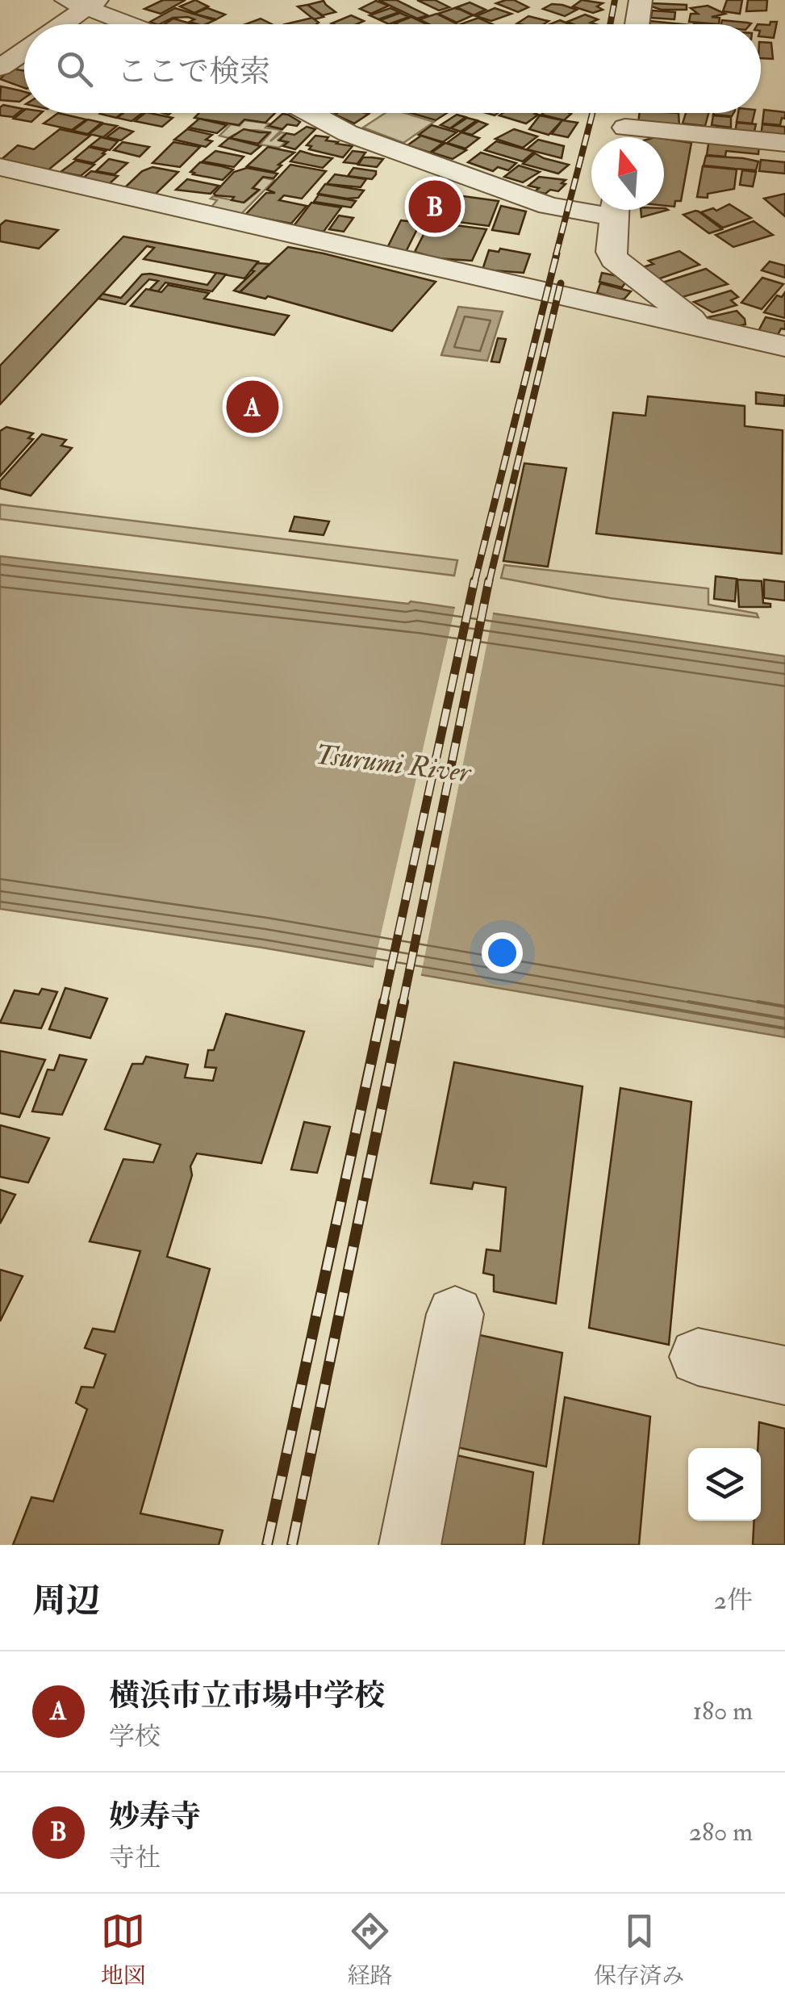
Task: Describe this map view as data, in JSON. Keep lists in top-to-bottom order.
{
  "water": ["Tsurumi River"],
  "north": "top",
  "page": {
    "search": "ここで検索",
    "pins": ["B", "A"],
    "heading": ["周辺", "2件"],
    "list": [
      {
        "mark": "A",
        "name": "横浜市立市場中学校",
        "note": "学校",
        "value": "180 m"
      },
      {
        "mark": "B",
        "name": "妙寿寺",
        "note": "寺社",
        "value": "280 m"
      }
    ],
    "nav": ["地図", "経路", "保存済み"]
  }
}
